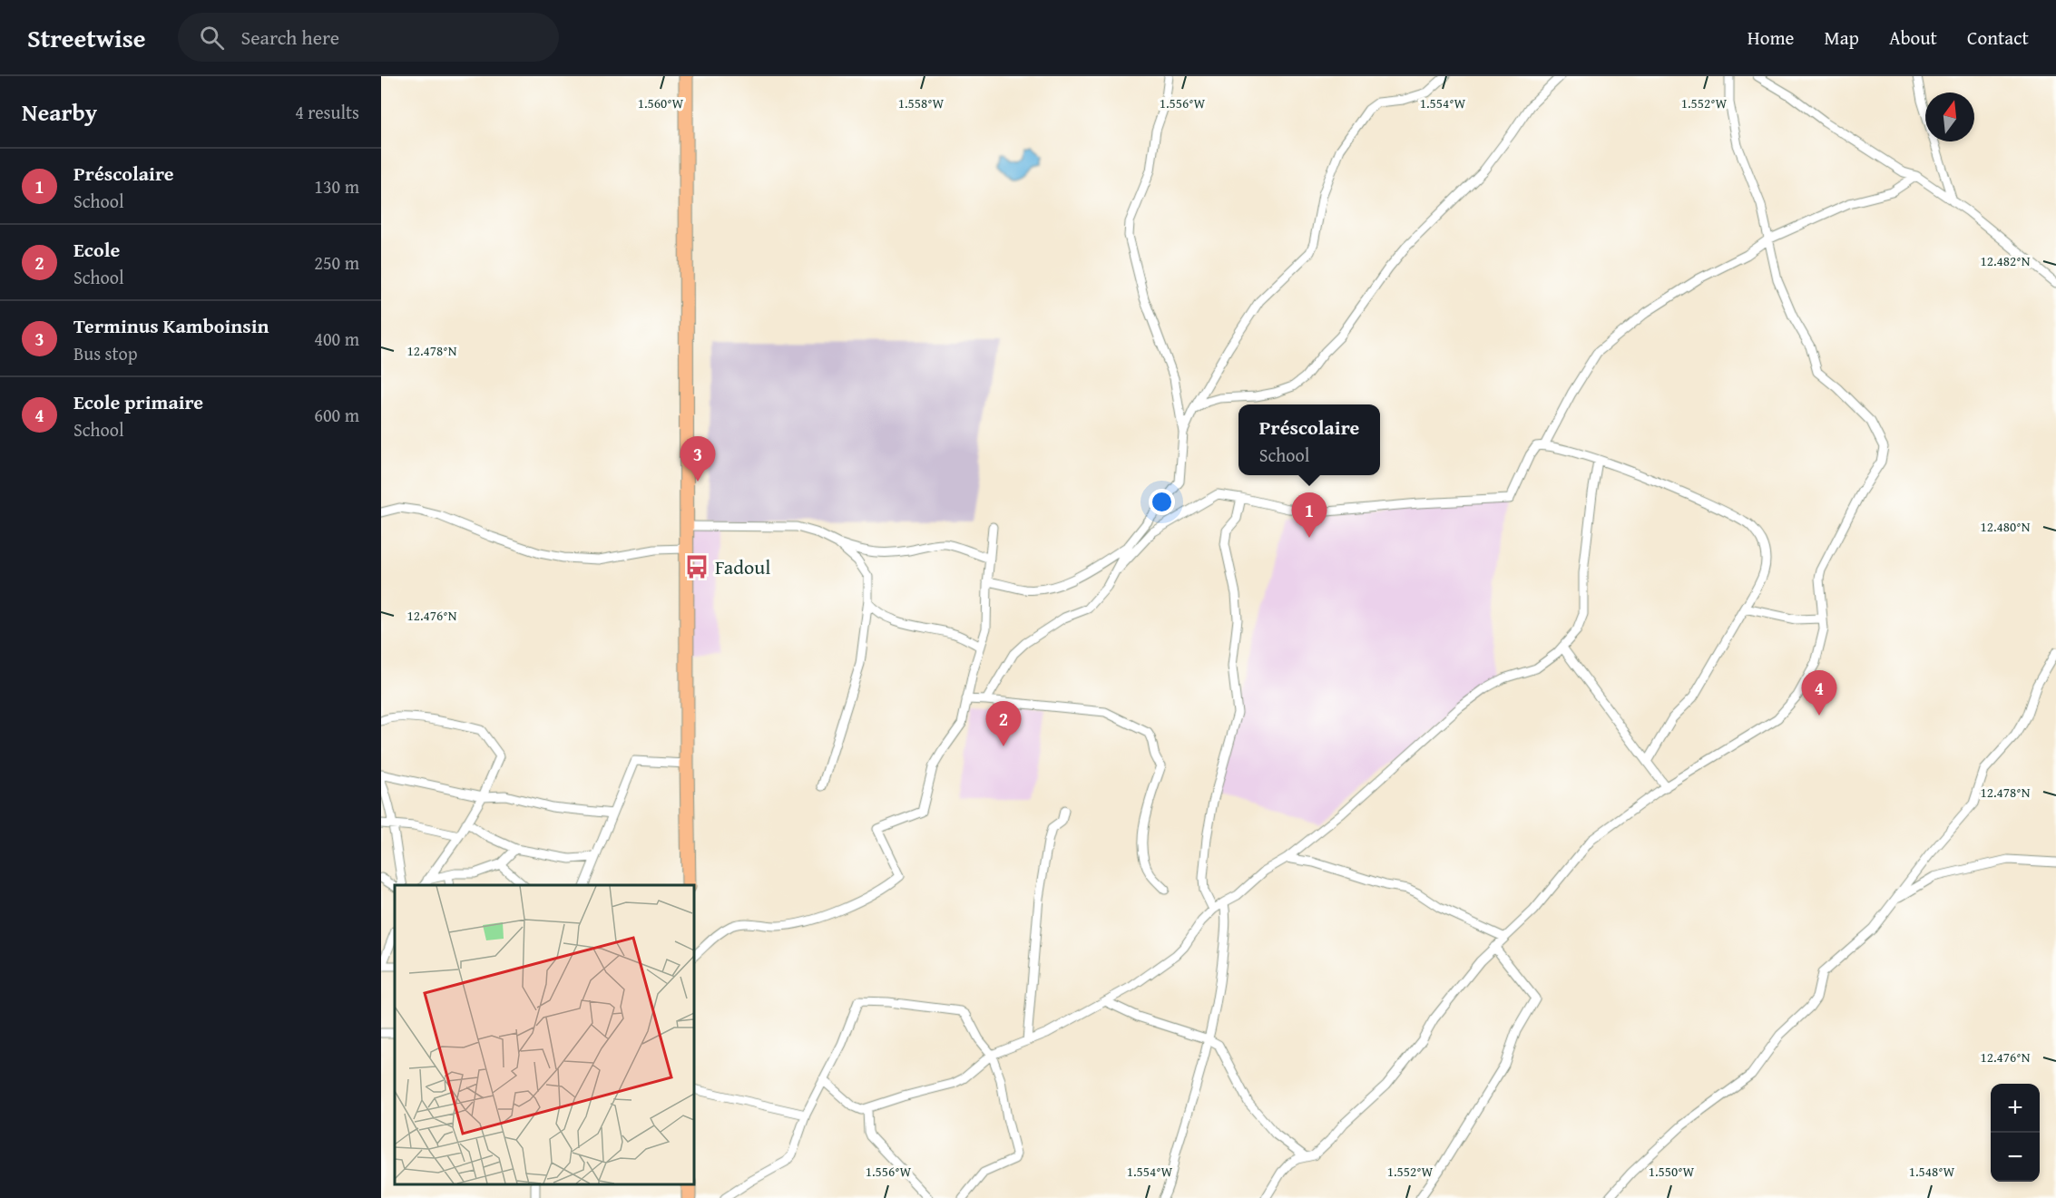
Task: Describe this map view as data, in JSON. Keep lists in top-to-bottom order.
{
  "places": {
    "bus stop": ["Fadoul"]
  },
  "north": "top",
  "page": {
    "header": "Streetwise",
    "search": "Search here",
    "nav": [
      "Home",
      "Map",
      "About",
      "Contact"
    ],
    "heading": ["Nearby", "4 results"],
    "list": [
      {
        "mark": "1",
        "name": "Préscolaire",
        "note": "School",
        "value": "130 m"
      },
      {
        "mark": "2",
        "name": "Ecole",
        "note": "School",
        "value": "250 m"
      },
      {
        "mark": "3",
        "name": "Terminus Kamboinsin",
        "note": "Bus stop",
        "value": "400 m"
      },
      {
        "mark": "4",
        "name": "Ecole primaire",
        "note": "School",
        "value": "600 m"
      }
    ],
    "popup": ["Préscolaire", "School"],
    "pins": [
      "3",
      "1",
      "4",
      "2"
    ],
    "map_buttons": ["+", "−"]
  },
  "coordinates": [
    "1.560°W",
    "1.558°W",
    "1.556°W",
    "1.554°W",
    "1.552°W",
    "12.482°N",
    "12.478°N",
    "12.480°N",
    "12.476°N",
    "1.550°W",
    "1.548°W"
  ]
}
